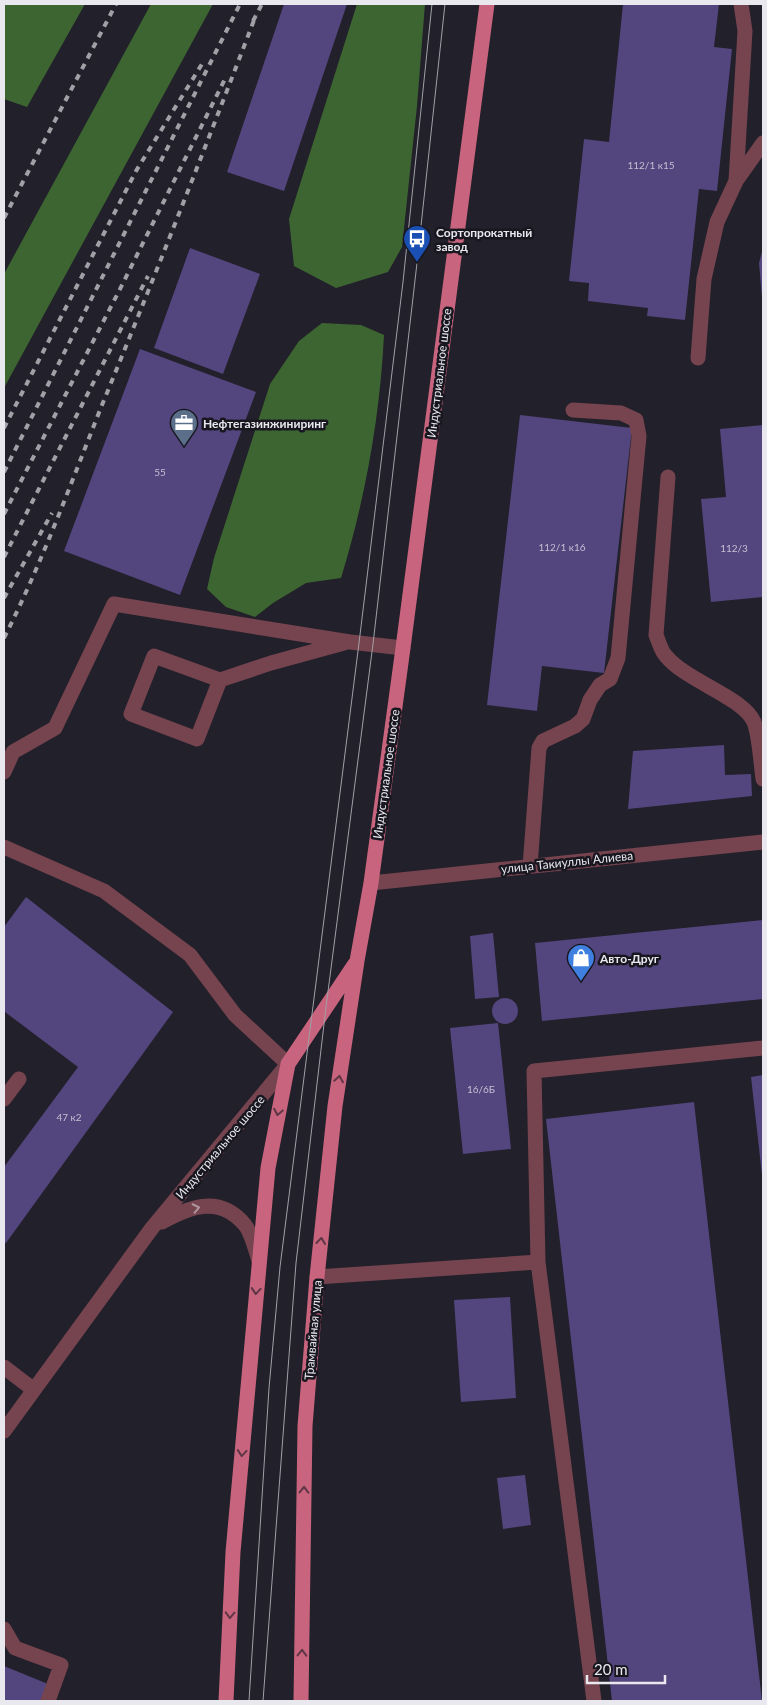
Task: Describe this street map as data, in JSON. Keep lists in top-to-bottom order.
{
  "streets": {
    "main road": ["Индустриальное шоссе", "Трамвайная улица"],
    "street": ["улица Такиуллы Алиева"]
  },
  "crossings": [
    ["Индустриальное шоссе", "улица Такиуллы Алиева"],
    ["Индустриальное шоссе", "Трамвайная улица"]
  ],
  "places": {
    "bus stop": ["Сортопрокатный завод"],
    "office": ["Нефтегазинжиниринг"],
    "shop": ["Авто-Друг"]
  },
  "house_numbers": [
    "112/1 к15",
    "55",
    "112/1 к16",
    "112/3",
    "16/6Б",
    "47 к2"
  ],
  "scale_bar": "20 m"
}
